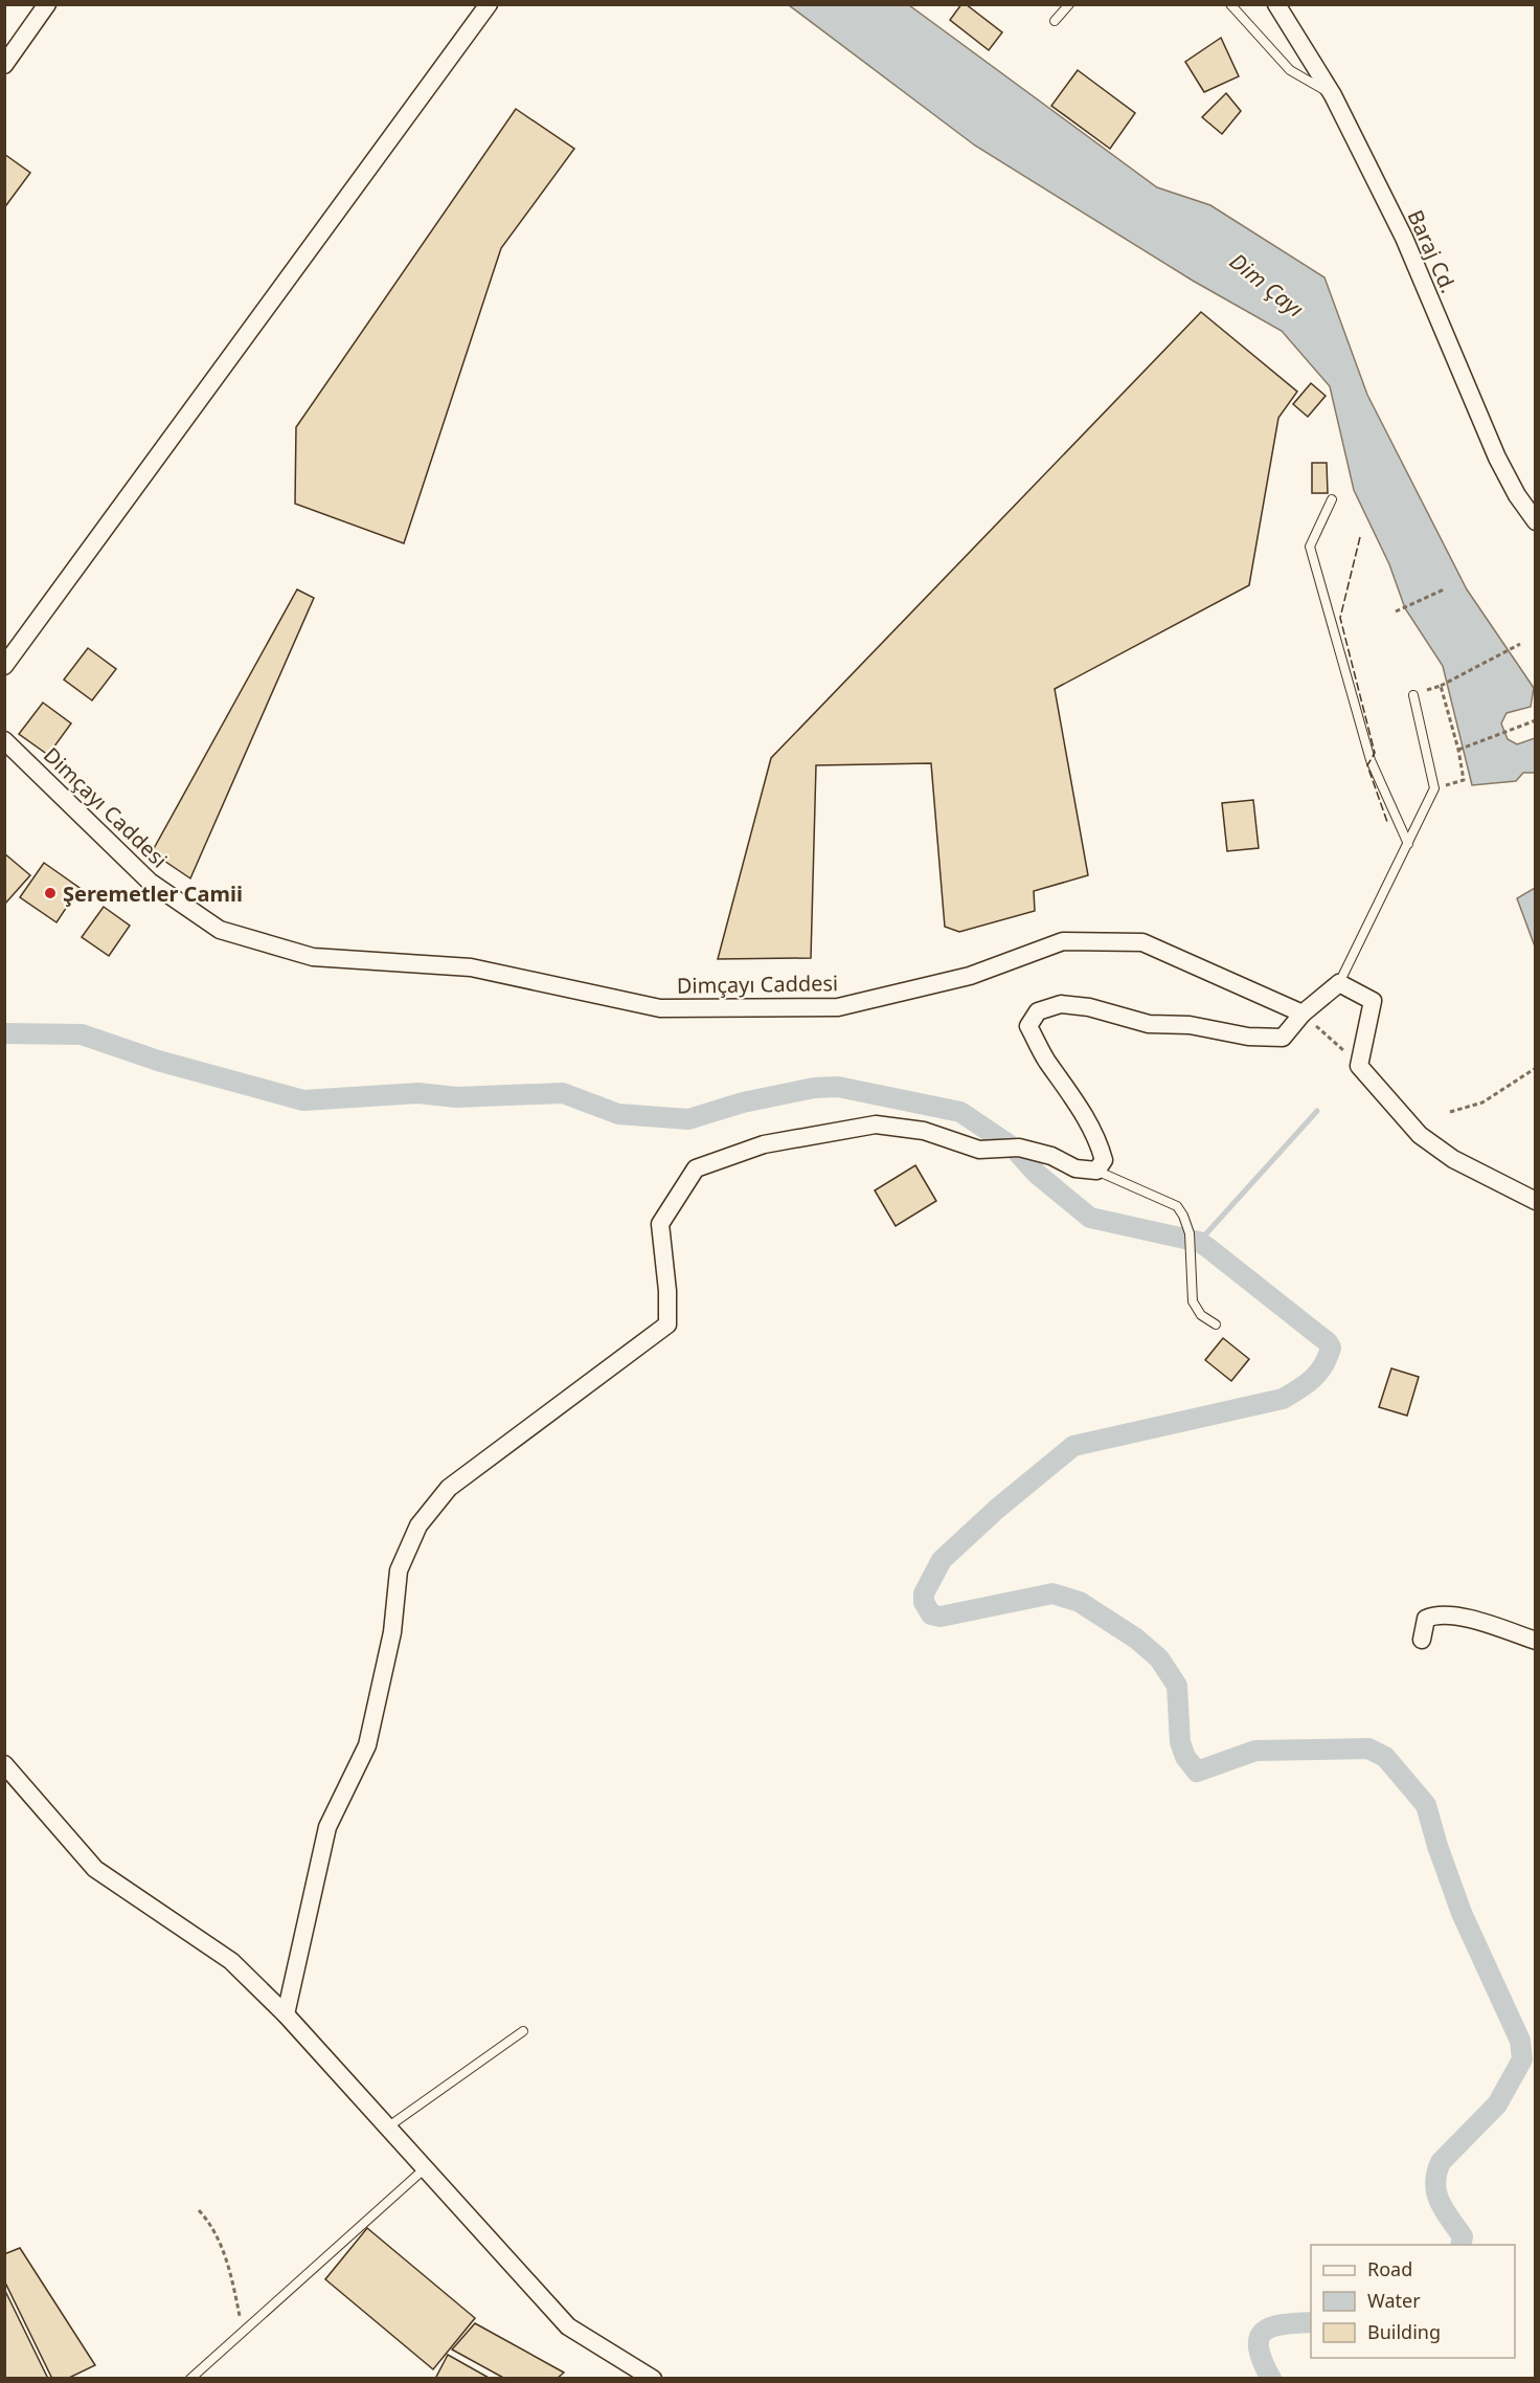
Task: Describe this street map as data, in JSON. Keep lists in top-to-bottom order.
{
  "streets": {
    "street": ["Baraj Cd.", "Dimçayı Caddesi"]
  },
  "water": ["Dim Çayı"],
  "places": ["Şeremetler Camii"],
  "legend": ["Road", "Water", "Building"]
}
